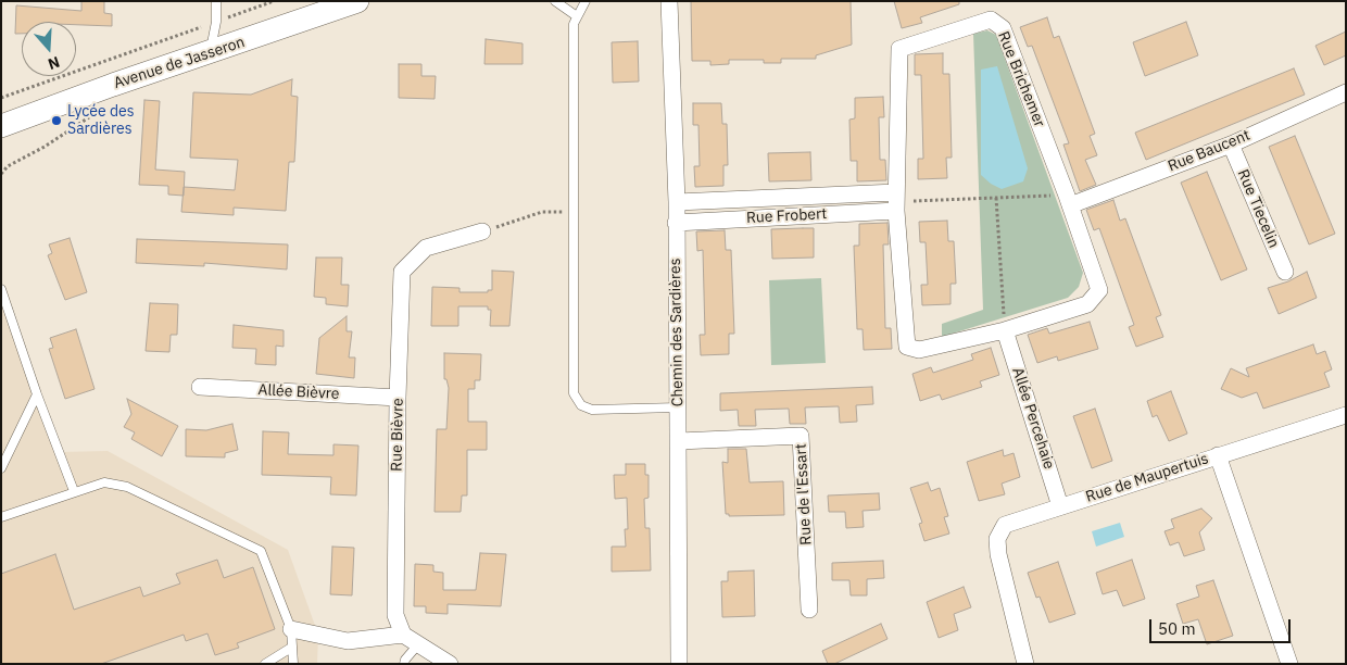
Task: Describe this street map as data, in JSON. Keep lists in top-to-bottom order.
{
  "streets": {
    "main road": ["Avenue de Jasseron"],
    "street": [
      "Rue Brichemer",
      "Rue Baucent",
      "Rue Tiecelin",
      "Rue Frobert",
      "Chemin des Sardières",
      "Allée Bièvre",
      "Allée Percehaie",
      "Rue Bièvre",
      "Rue de Maupertuis",
      "Rue de l'Essart"
    ]
  },
  "crossings": [
    ["Rue Brichemer", "Rue Baucent"],
    ["Rue Brichemer", "Rue Frobert"],
    ["Rue Brichemer", "Allée Percehaie"],
    ["Rue Baucent", "Rue Tiecelin"],
    ["Rue Frobert", "Chemin des Sardières"],
    ["Chemin des Sardières", "Rue de l'Essart"],
    ["Allée Bièvre", "Rue Bièvre"],
    ["Allée Percehaie", "Rue de Maupertuis"]
  ],
  "places": ["Lycée des Sardières"],
  "scale_bar": "50 m",
  "north": "bottom"
}
